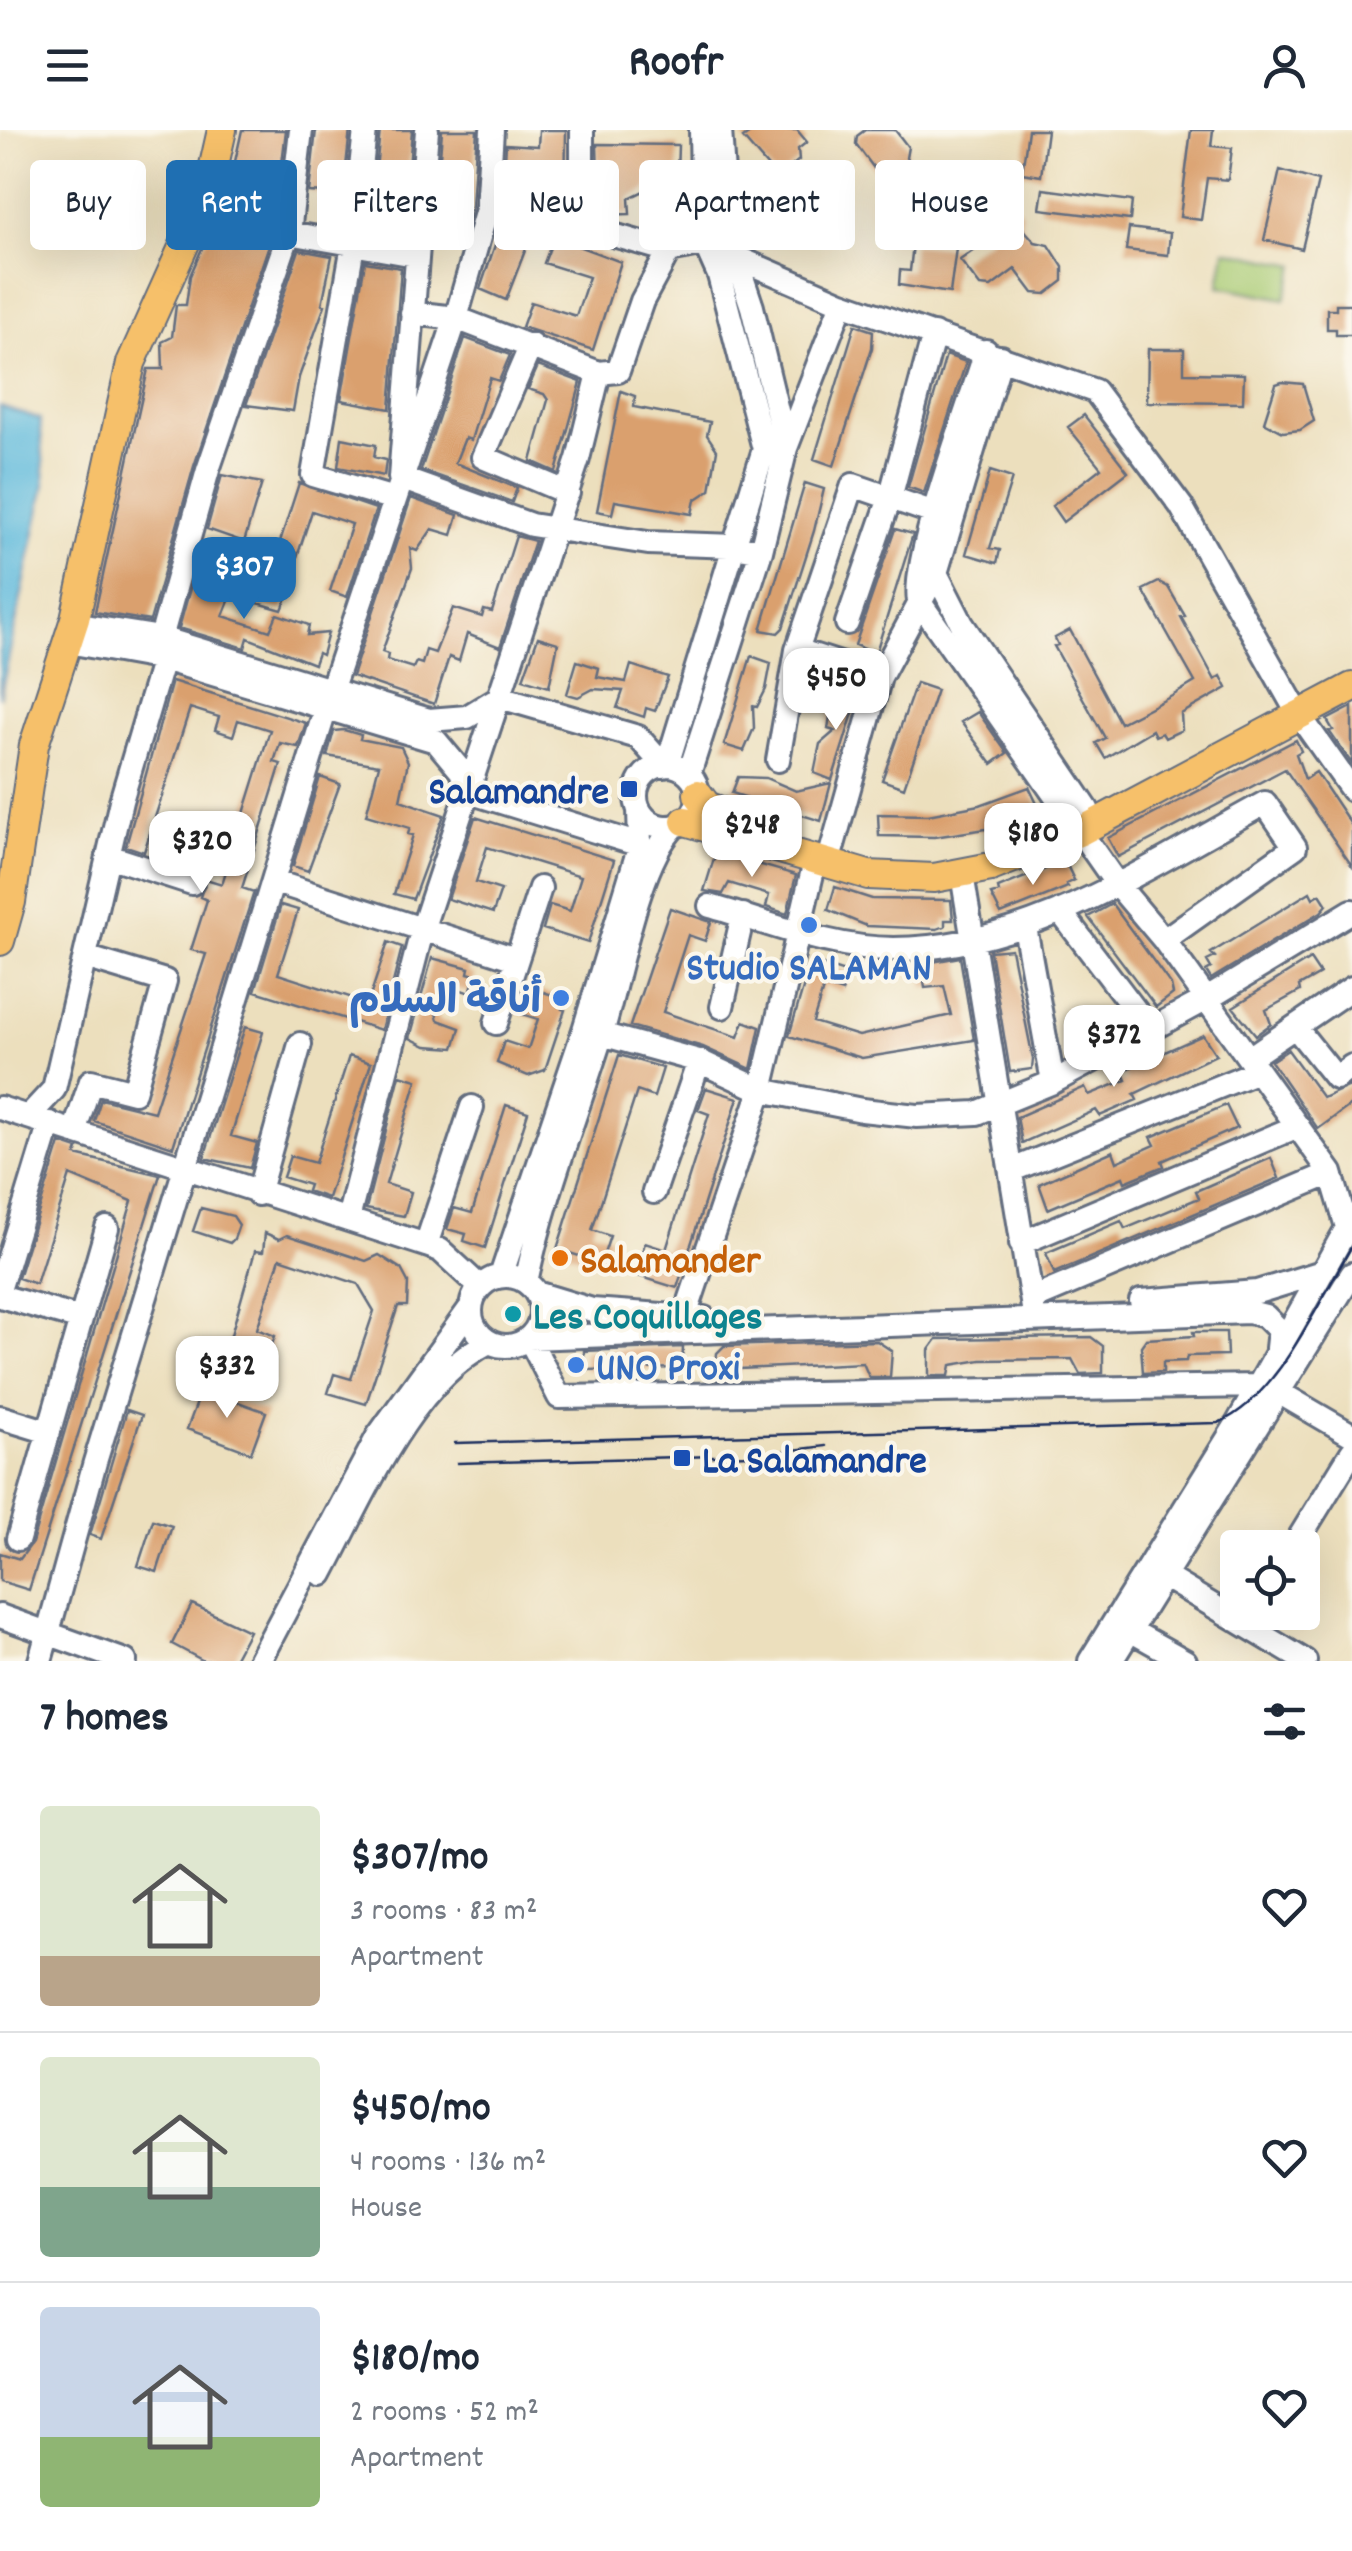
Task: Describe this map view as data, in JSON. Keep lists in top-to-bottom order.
{
  "places": {
    "transit": ["Salamandre", "La Salamandre"],
    "other": [
      "Studio SALAMAN",
      "أناقة السلام",
      "Salamander",
      "Les Coquillages",
      "UNO Proxi"
    ]
  },
  "page": {
    "header": "Roofr",
    "chip": [
      "Buy",
      "Rent",
      "Filters",
      "New",
      "Apartment",
      "House"
    ],
    "price": [
      "$307",
      "$450",
      "$248",
      "$180",
      "$320",
      "$372",
      "$332"
    ],
    "heading": "7 homes",
    "list": [
      {
        "name": "$307/mo",
        "note": "3 rooms · 83 m² · Apartment"
      },
      {
        "name": "$450/mo",
        "note": "4 rooms · 136 m² · House"
      },
      {
        "name": "$180/mo",
        "note": "2 rooms · 52 m² · Apartment"
      }
    ]
  }
}
